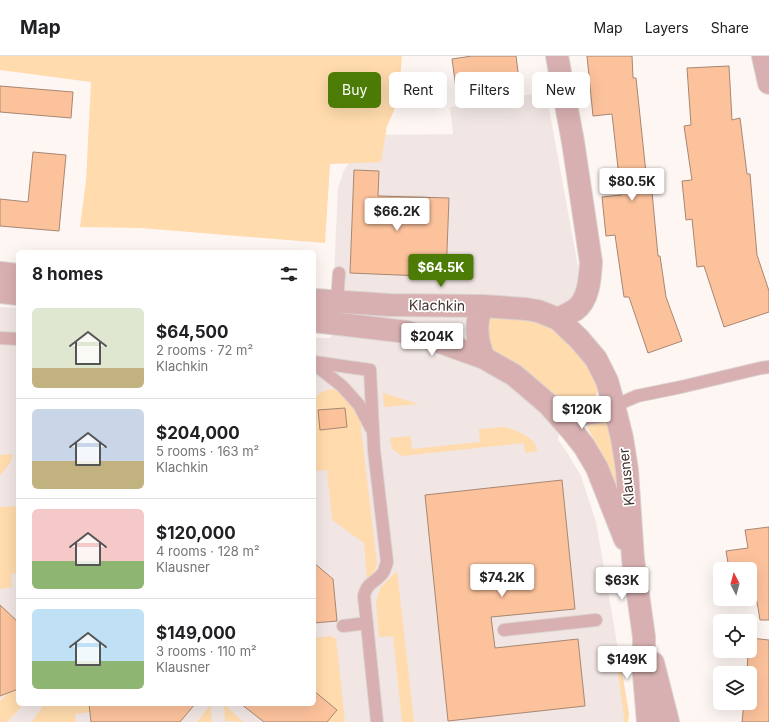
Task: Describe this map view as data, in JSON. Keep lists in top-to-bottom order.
{
  "streets": {
    "street": ["Klachkin", "Klausner"]
  },
  "crossings": [
    ["Klachkin", "Klausner"]
  ],
  "north": "top",
  "page": {
    "header": "Map",
    "nav": ["Map", "Layers", "Share"],
    "chip": [
      "Buy",
      "Rent",
      "Filters",
      "New"
    ],
    "price": [
      "$80.5K",
      "$66.2K",
      "$64.5K",
      "$204K",
      "$120K",
      "$74.2K",
      "$63K",
      "$149K"
    ],
    "heading": "8 homes",
    "list": [
      {
        "name": "$64,500",
        "note": "2 rooms · 72 m² · Klachkin"
      },
      {
        "name": "$204,000",
        "note": "5 rooms · 163 m² · Klachkin"
      },
      {
        "name": "$120,000",
        "note": "4 rooms · 128 m² · Klausner"
      },
      {
        "name": "$149,000",
        "note": "3 rooms · 110 m² · Klausner"
      }
    ]
  }
}
